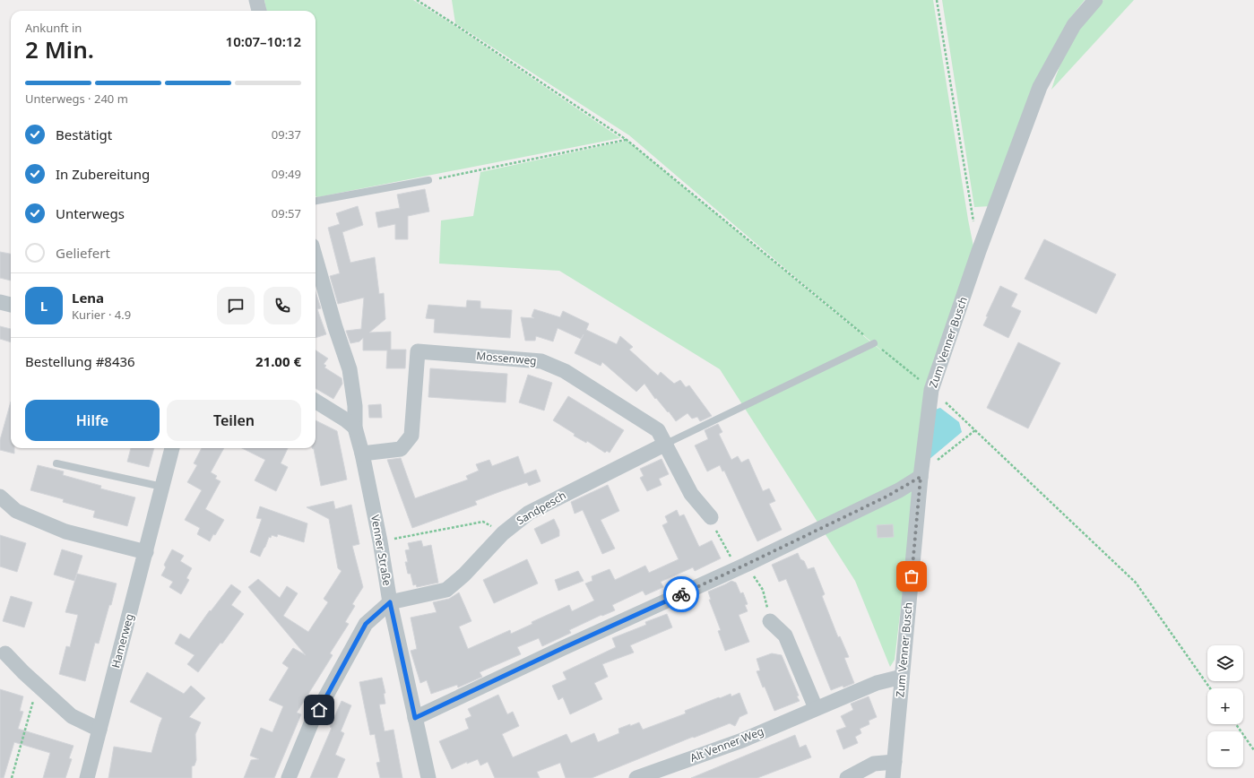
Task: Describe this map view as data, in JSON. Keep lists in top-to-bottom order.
{
  "streets": {
    "street": [
      "Zum Venner Busch",
      "Mossenweg",
      "Sandpesch",
      "Venner Straße",
      "Hamerweg",
      "Alt Venner Weg"
    ]
  },
  "crossings": [
    ["Zum Venner Busch", "Alt Venner Weg"],
    ["Mossenweg", "Sandpesch"],
    ["Mossenweg", "Venner Straße"],
    ["Sandpesch", "Venner Straße"]
  ],
  "page": {
    "heading": ["2 Min.", "Ankunft in", "10:07–10:12"],
    "panel": [
      "Lena",
      "Kurier · 4.9",
      "Bestellung #8436",
      "21.00 €"
    ],
    "bar": "Unterwegs · 240 m",
    "list": [
      ["Bestätigt", "09:37"],
      ["In Zubereitung", "09:49"],
      ["Unterwegs", "09:57"],
      "Geliefert"
    ],
    "round": "L",
    "buttons": ["Hilfe", "Teilen"],
    "map_buttons": ["+", "−"]
  }
}
